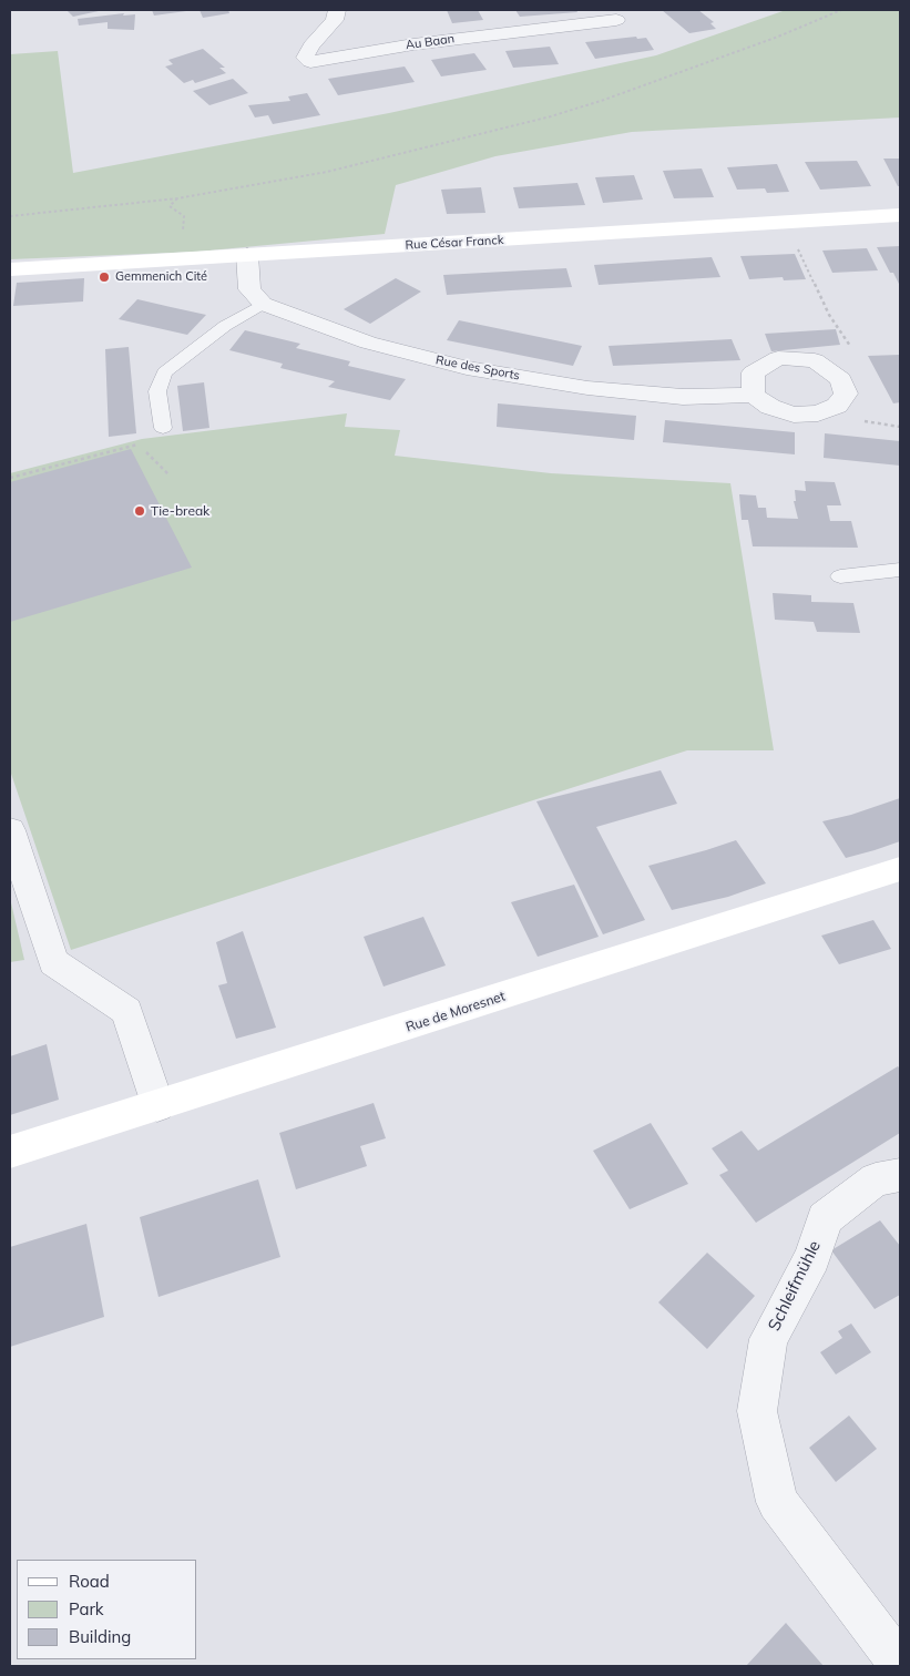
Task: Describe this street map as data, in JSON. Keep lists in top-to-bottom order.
{
  "streets": {
    "main road": ["Rue César Franck", "Rue de Moresnet"],
    "street": ["Au Baan", "Rue des Sports", "Schleifmühle"]
  },
  "places": ["Gemmenich Cité", "Tie-break"],
  "legend": ["Road", "Park", "Building"]
}
